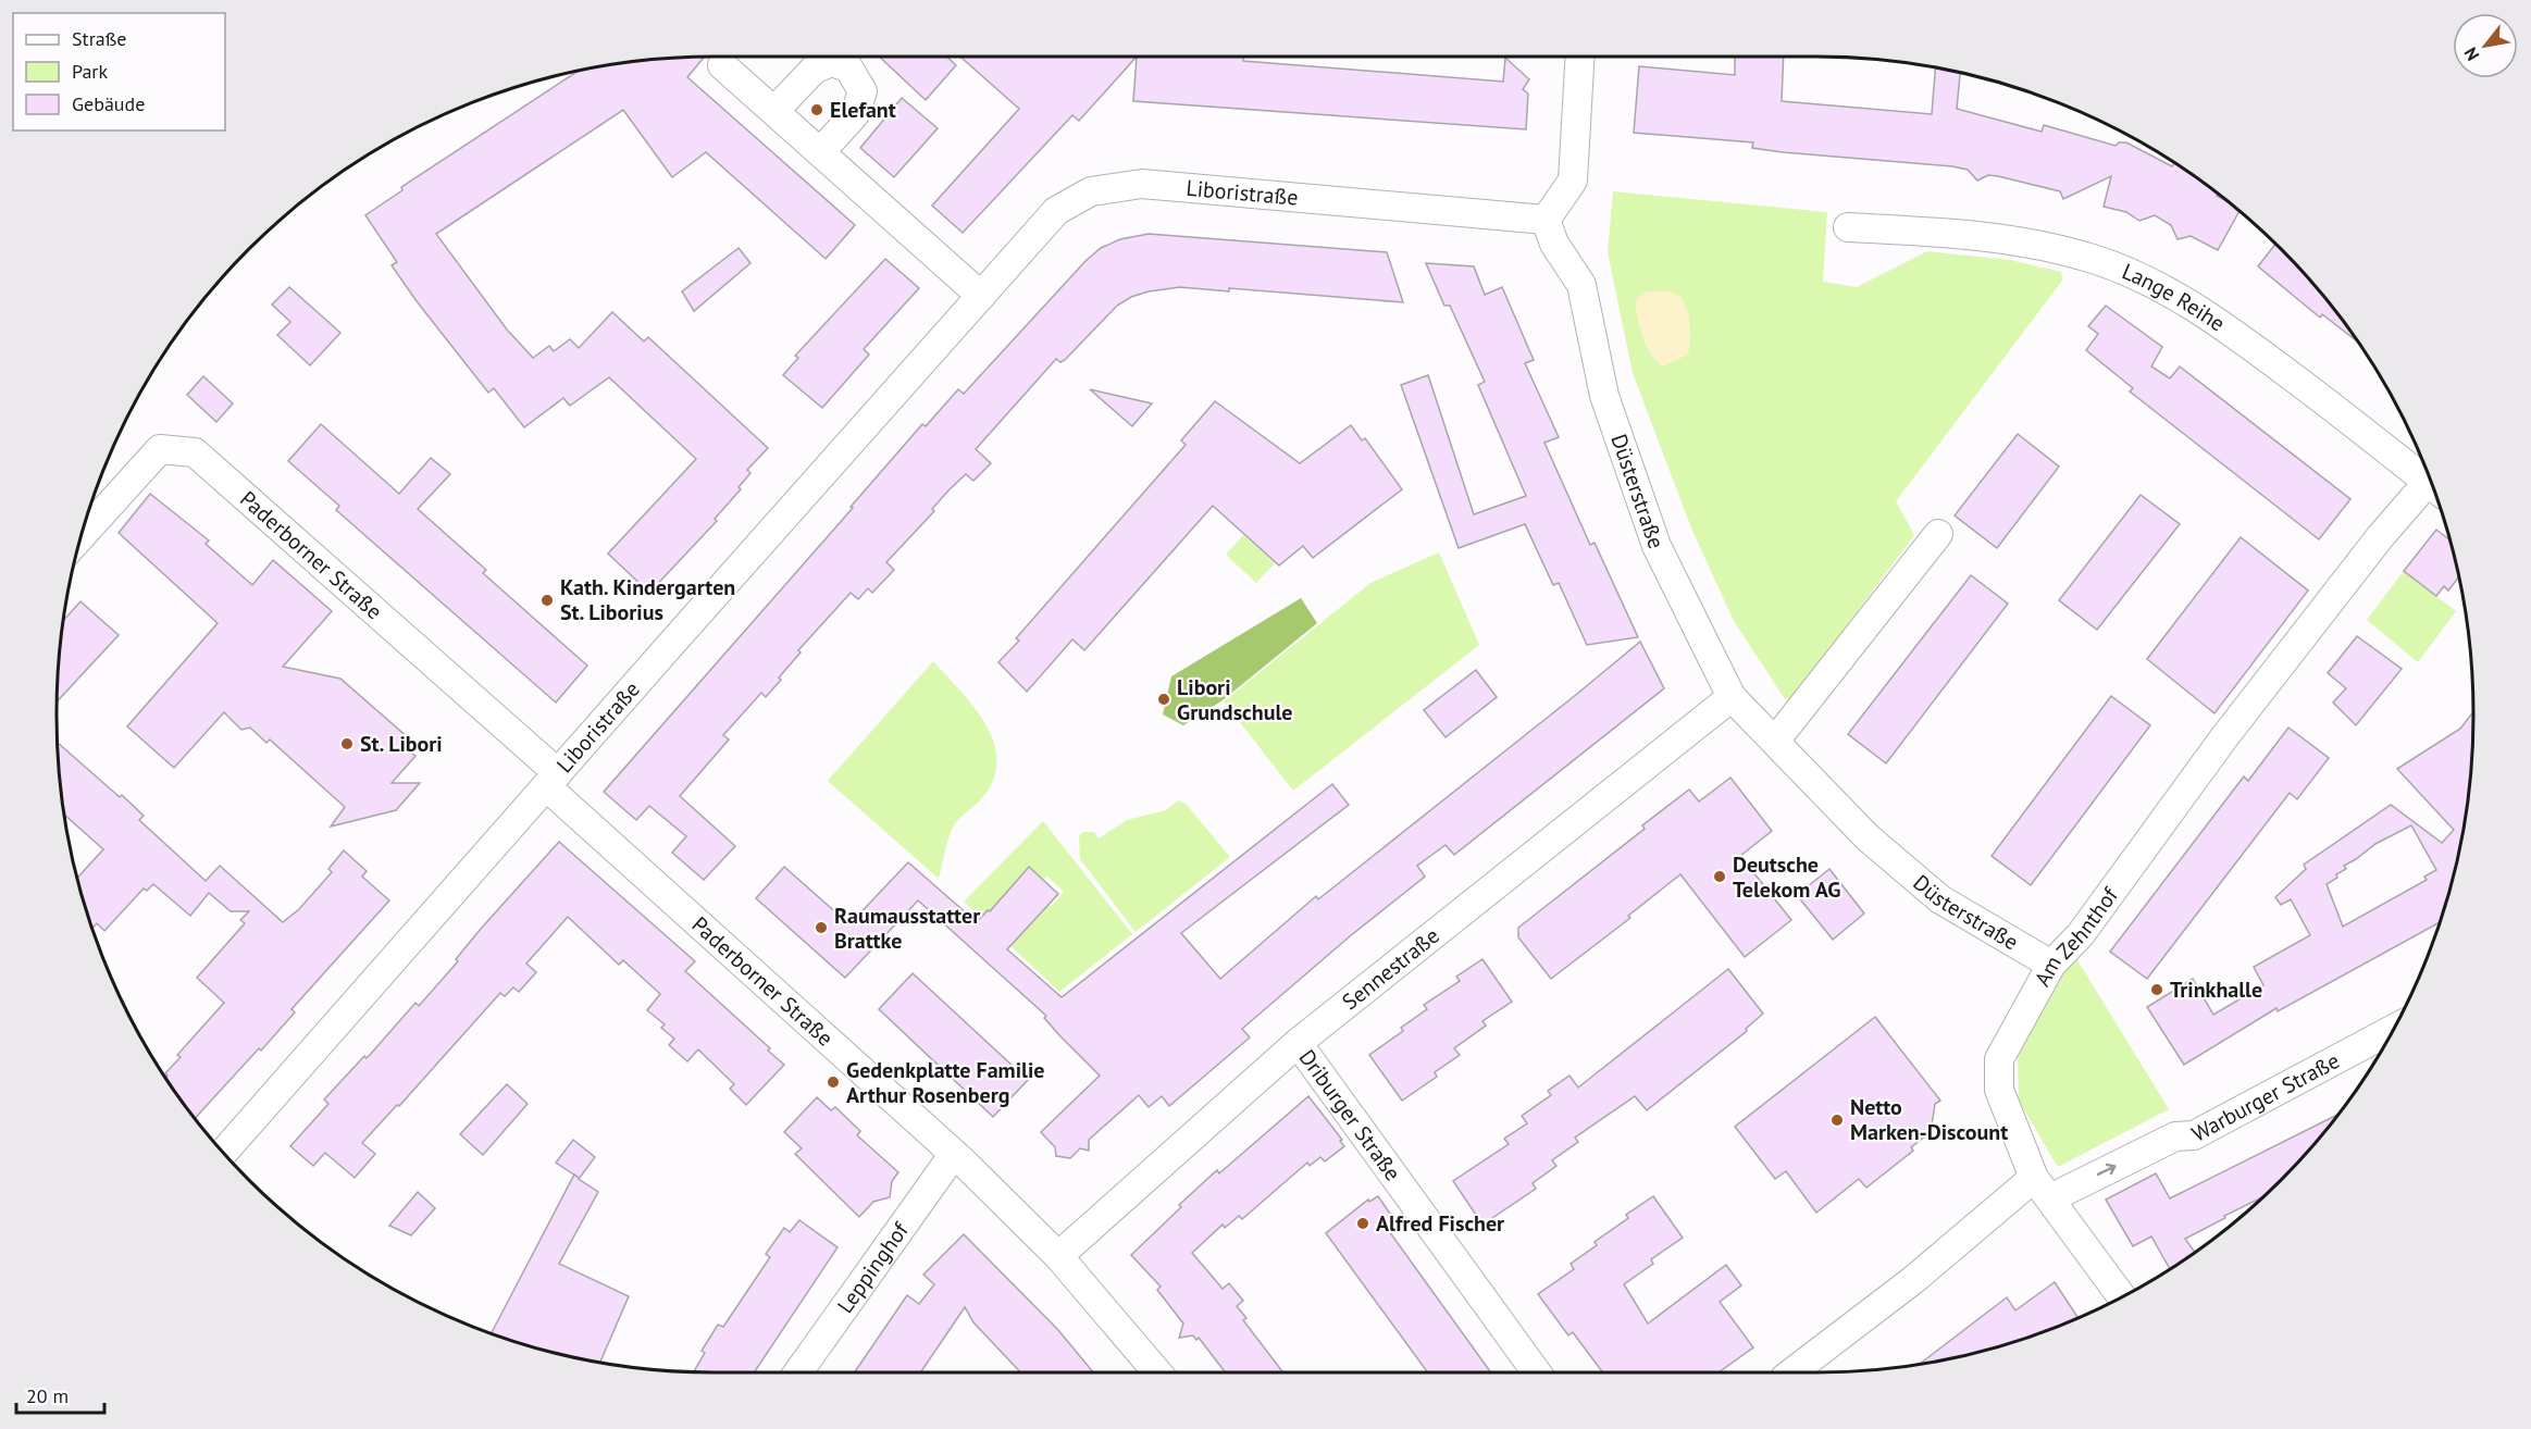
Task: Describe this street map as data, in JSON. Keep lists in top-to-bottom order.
{
  "streets": {
    "street": [
      "Liboristraße",
      "Lange Reihe",
      "Düsterstraße",
      "Paderborner Straße",
      "Am Zehnthof",
      "Sennestraße",
      "Warburger Straße",
      "Driburger Straße",
      "Leppinghof"
    ]
  },
  "crossings": [
    ["Liboristraße", "Düsterstraße"],
    ["Liboristraße", "Paderborner Straße"],
    ["Düsterstraße", "Am Zehnthof"],
    ["Düsterstraße", "Sennestraße"],
    ["Paderborner Straße", "Sennestraße"],
    ["Paderborner Straße", "Leppinghof"],
    ["Am Zehnthof", "Warburger Straße"],
    ["Sennestraße", "Driburger Straße"]
  ],
  "one_way": ["Warburger Straße"],
  "places": [
    "Elefant",
    "Kath. Kindergarten St. Liborius",
    "Libori Grundschule",
    "St. Libori",
    "Deutsche Telekom AG",
    "Raumausstatter Brattke",
    "Trinkhalle",
    "Gedenkplatte Familie Arthur Rosenberg",
    "Netto Marken-Discount",
    "Alfred Fischer"
  ],
  "legend": ["Straße", "Park", "Gebäude"],
  "scale_bar": "20 m",
  "north": "bottom left"
}
